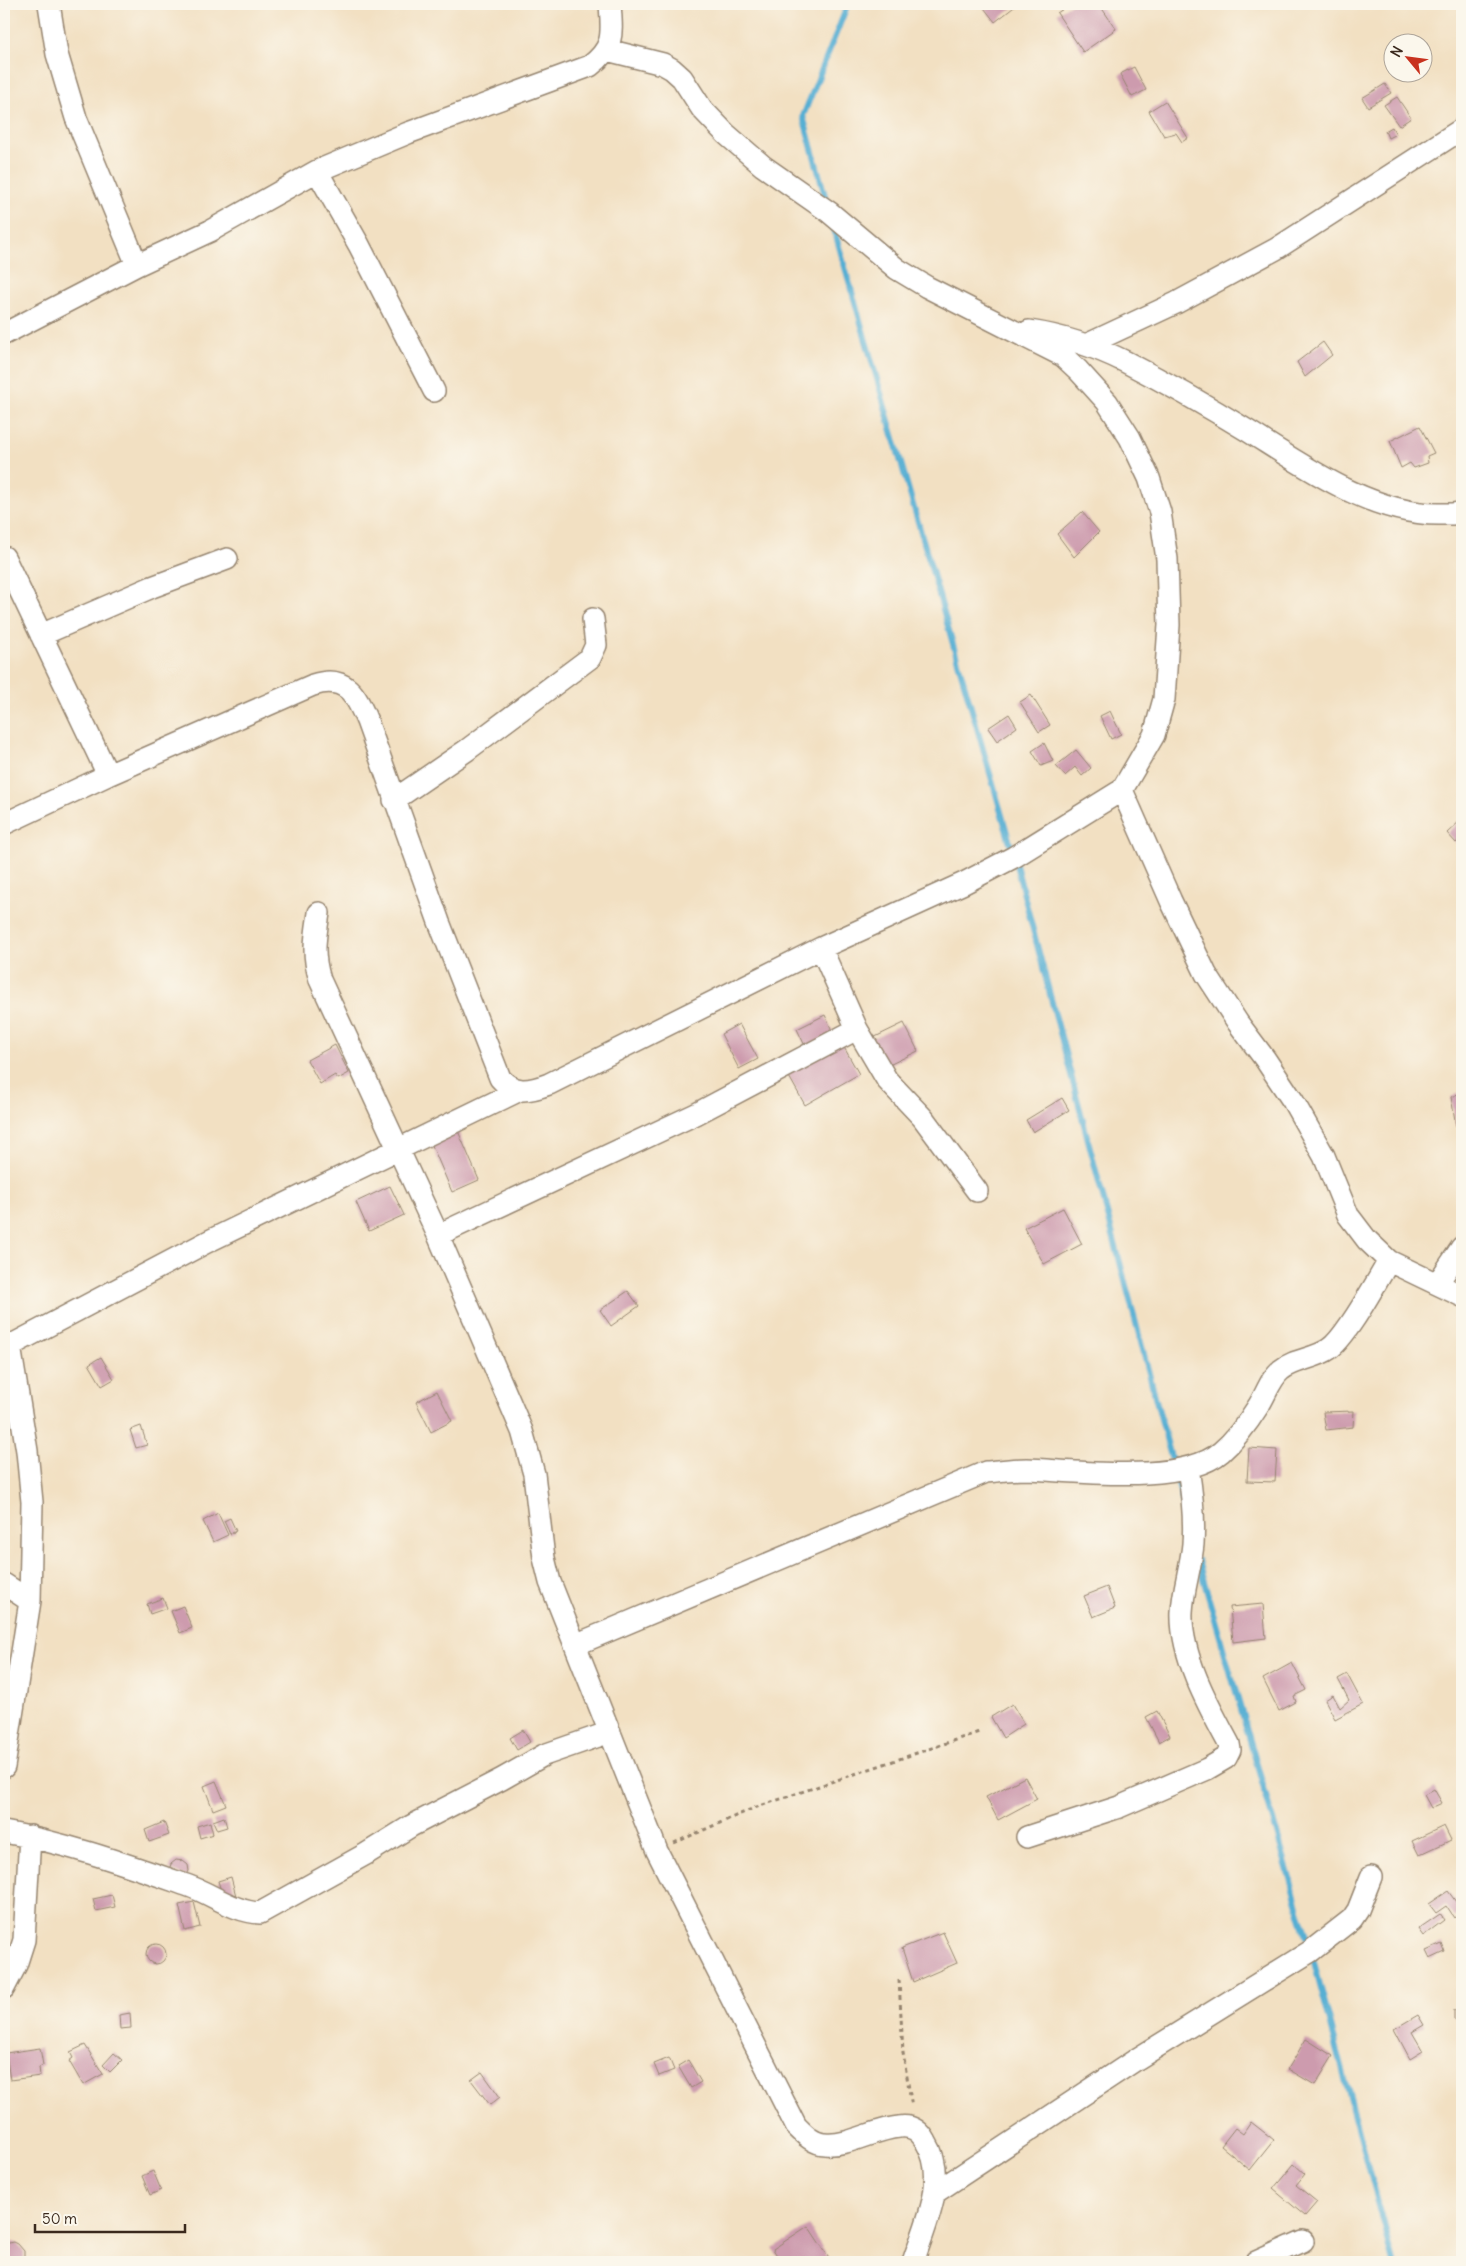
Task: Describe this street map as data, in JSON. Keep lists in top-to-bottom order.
{
  "scale_bar": "50 m",
  "north": "top left"
}
